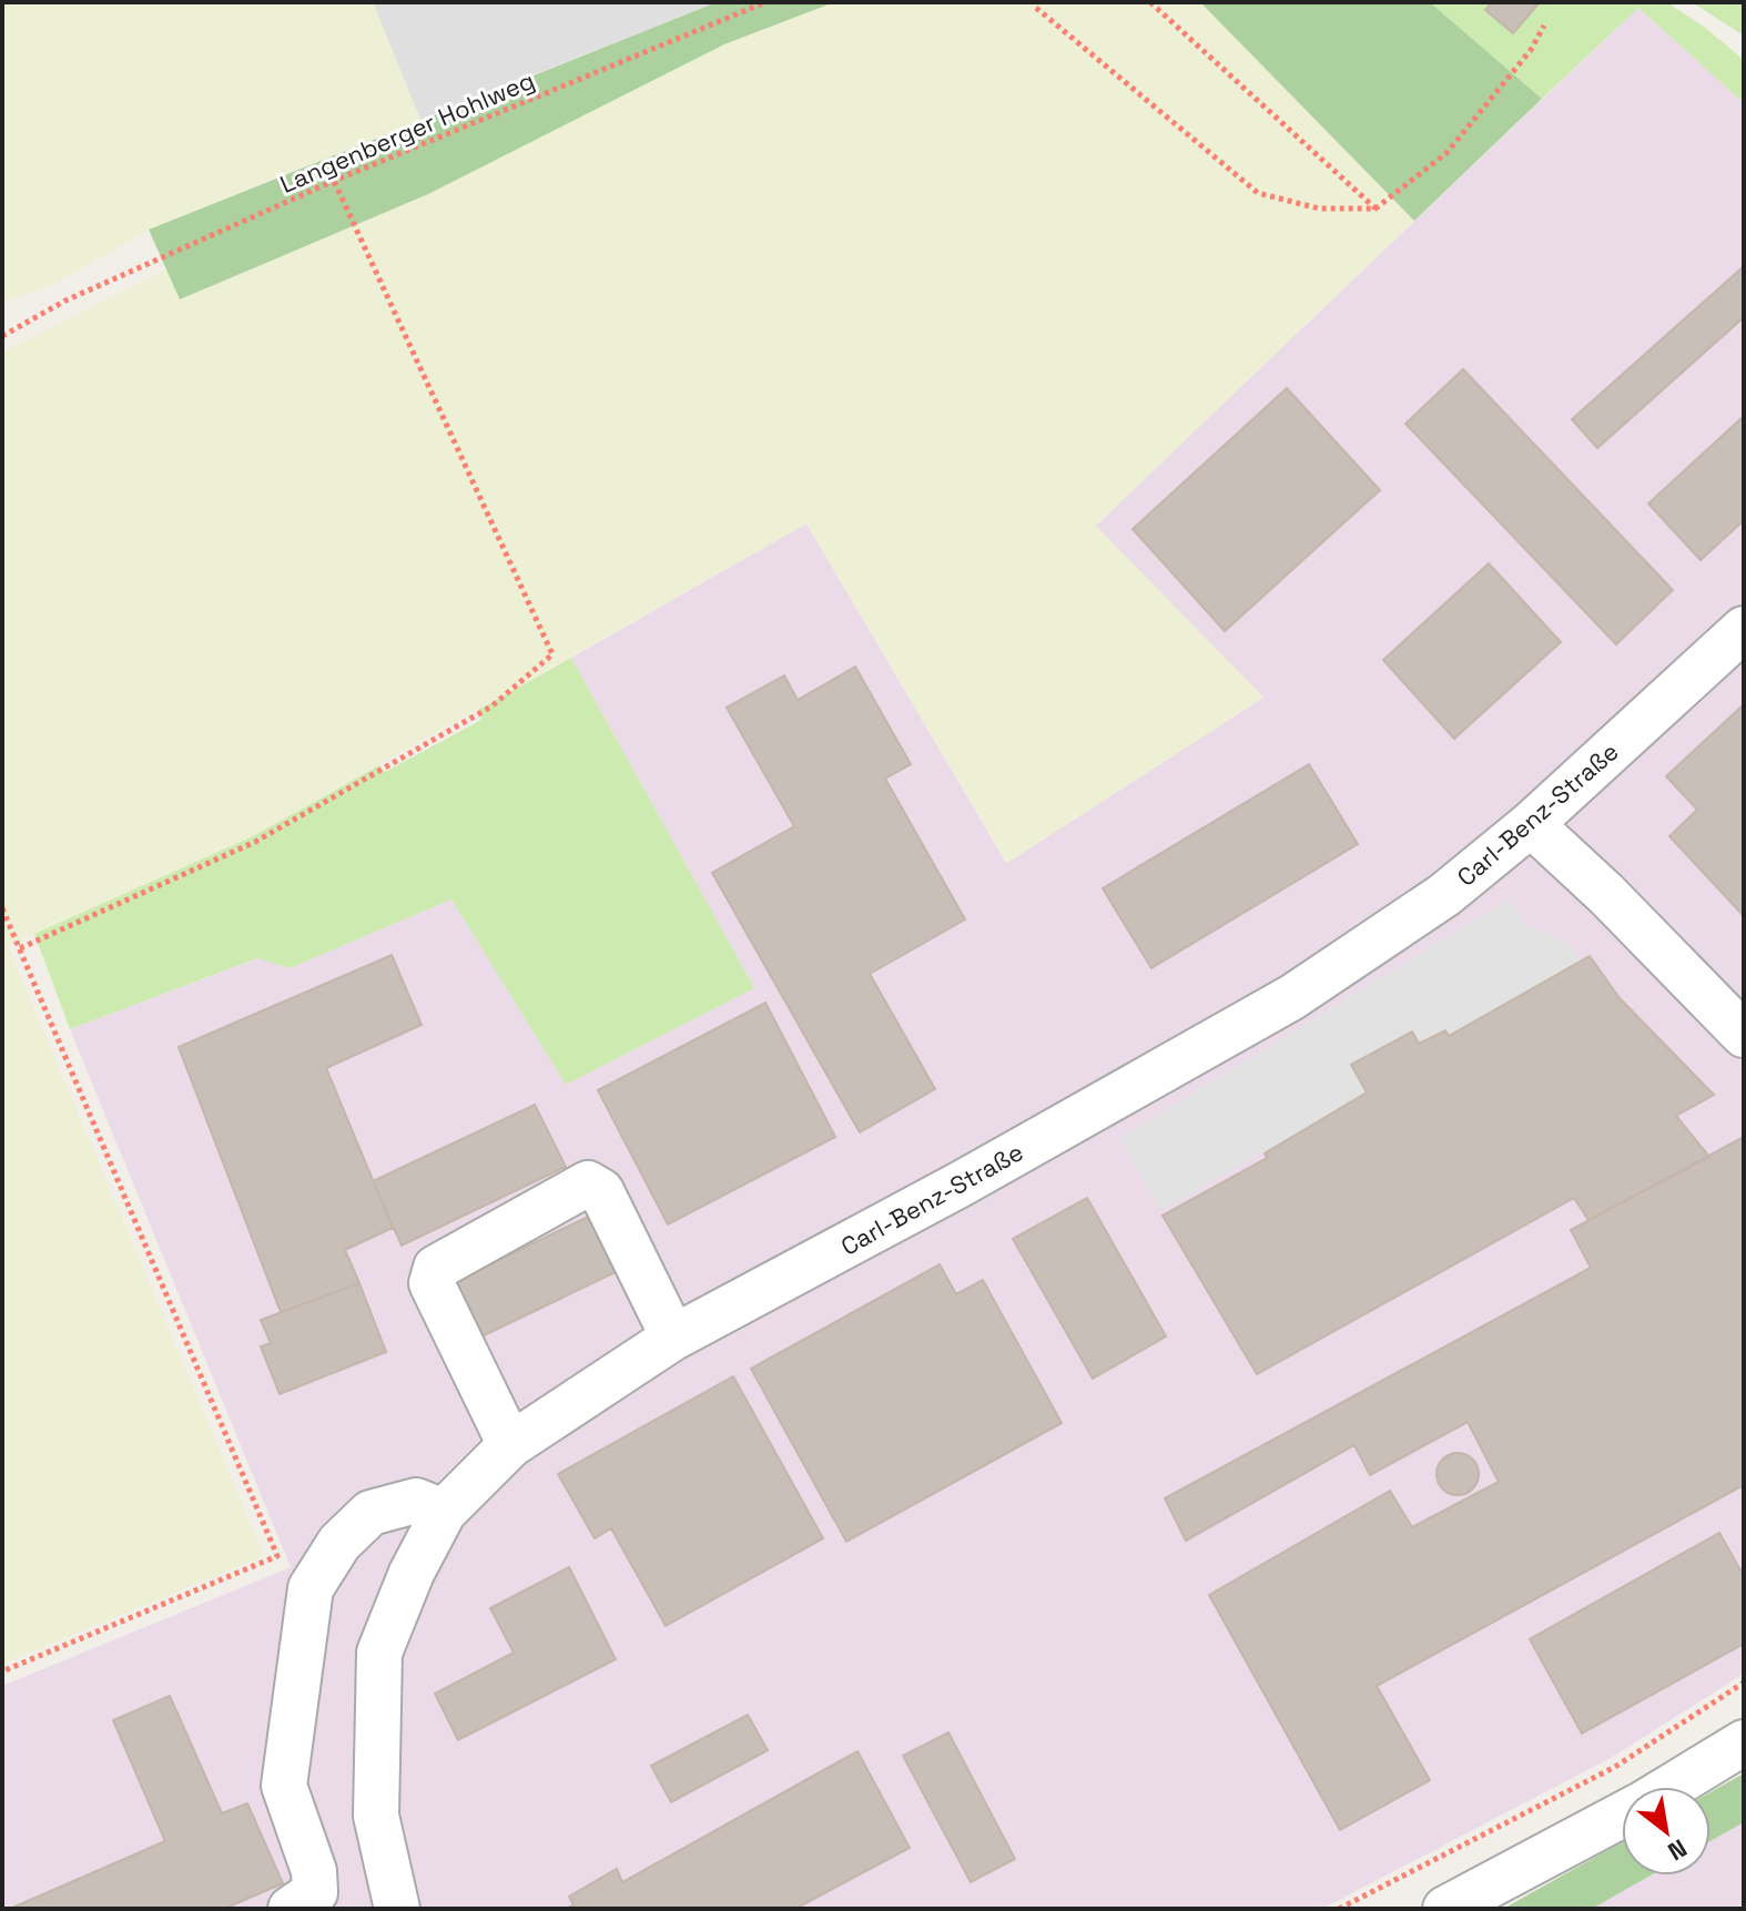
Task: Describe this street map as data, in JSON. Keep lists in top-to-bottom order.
{
  "streets": {
    "street": ["Carl-Benz-Straße"],
    "path": ["Langenberger Hohlweg"]
  },
  "north": "bottom right"
}
